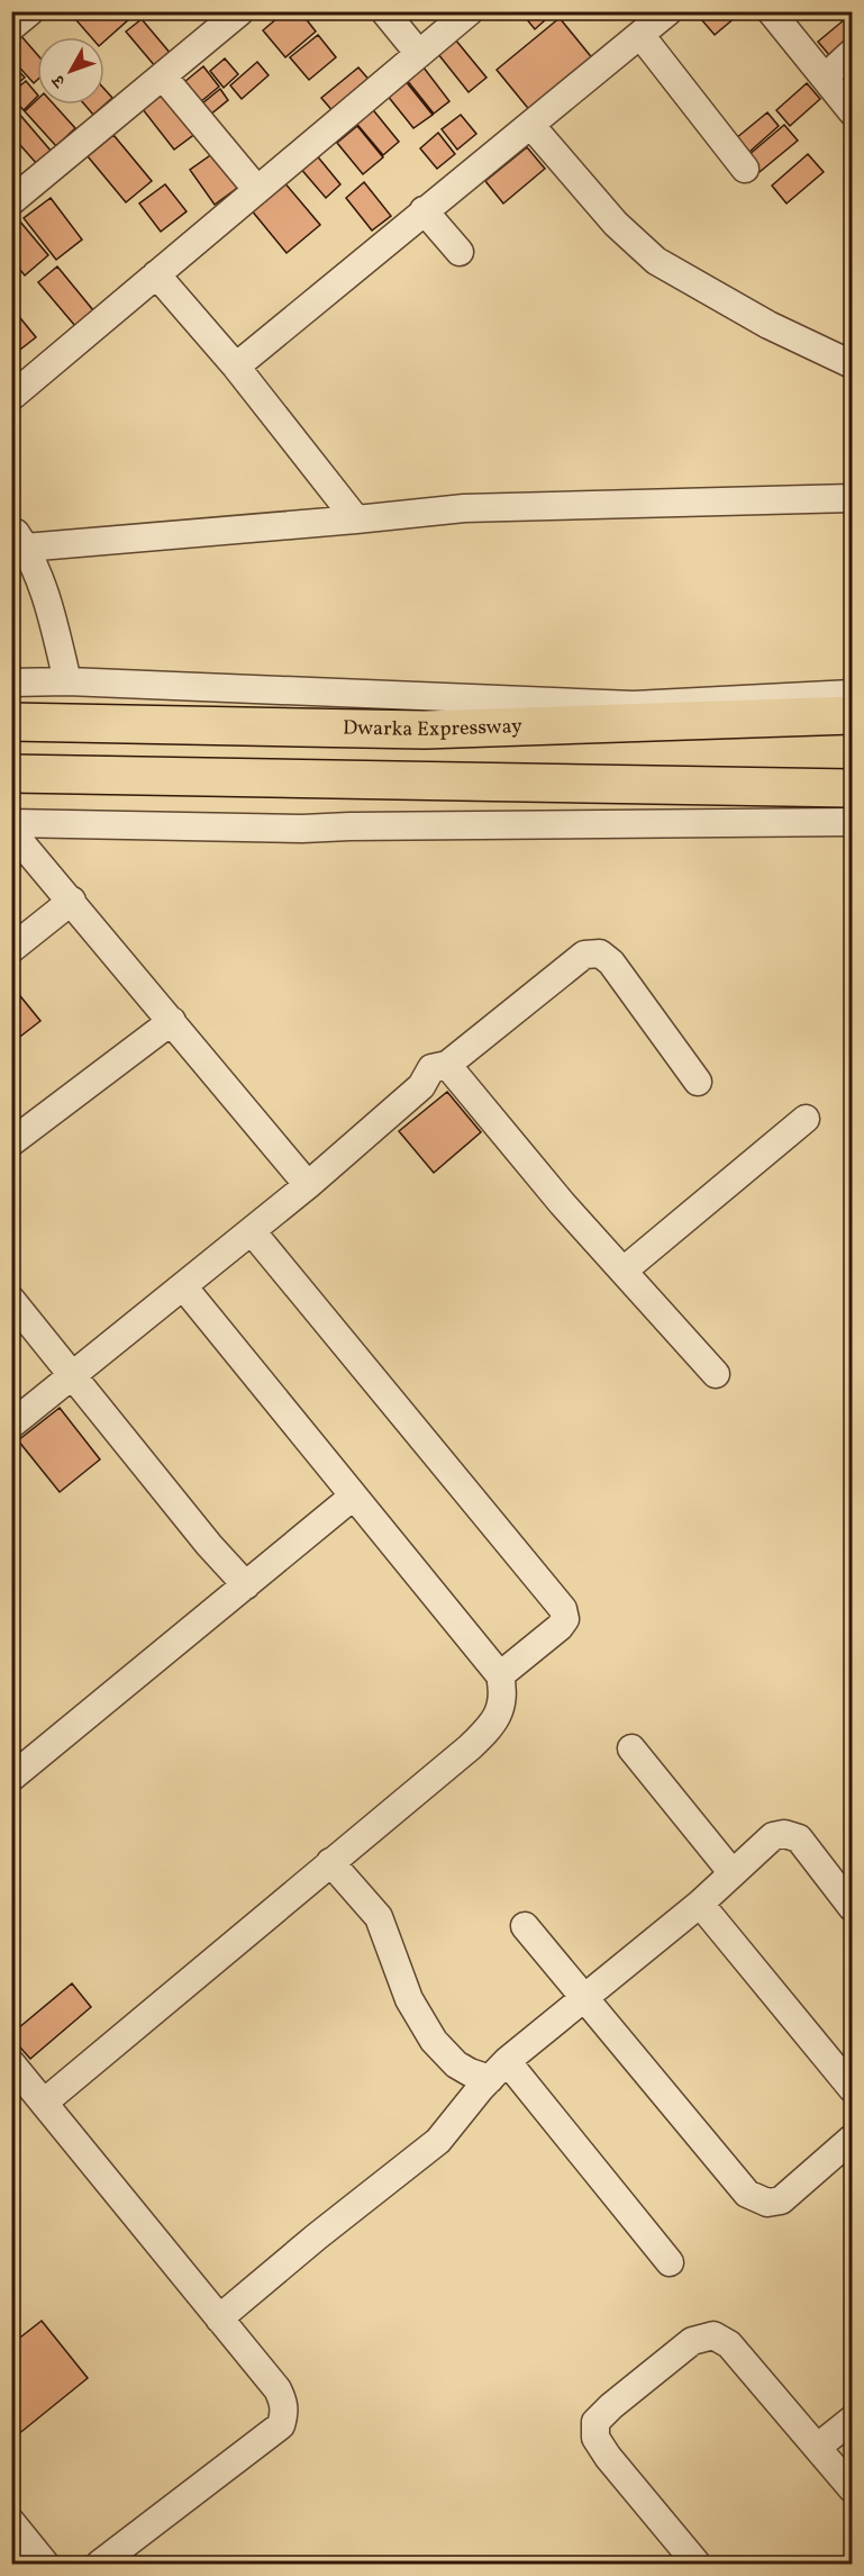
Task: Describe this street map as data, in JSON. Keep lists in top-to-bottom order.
{
  "streets": {
    "highway": ["Dwarka Expressway"]
  },
  "north": "bottom left"
}
